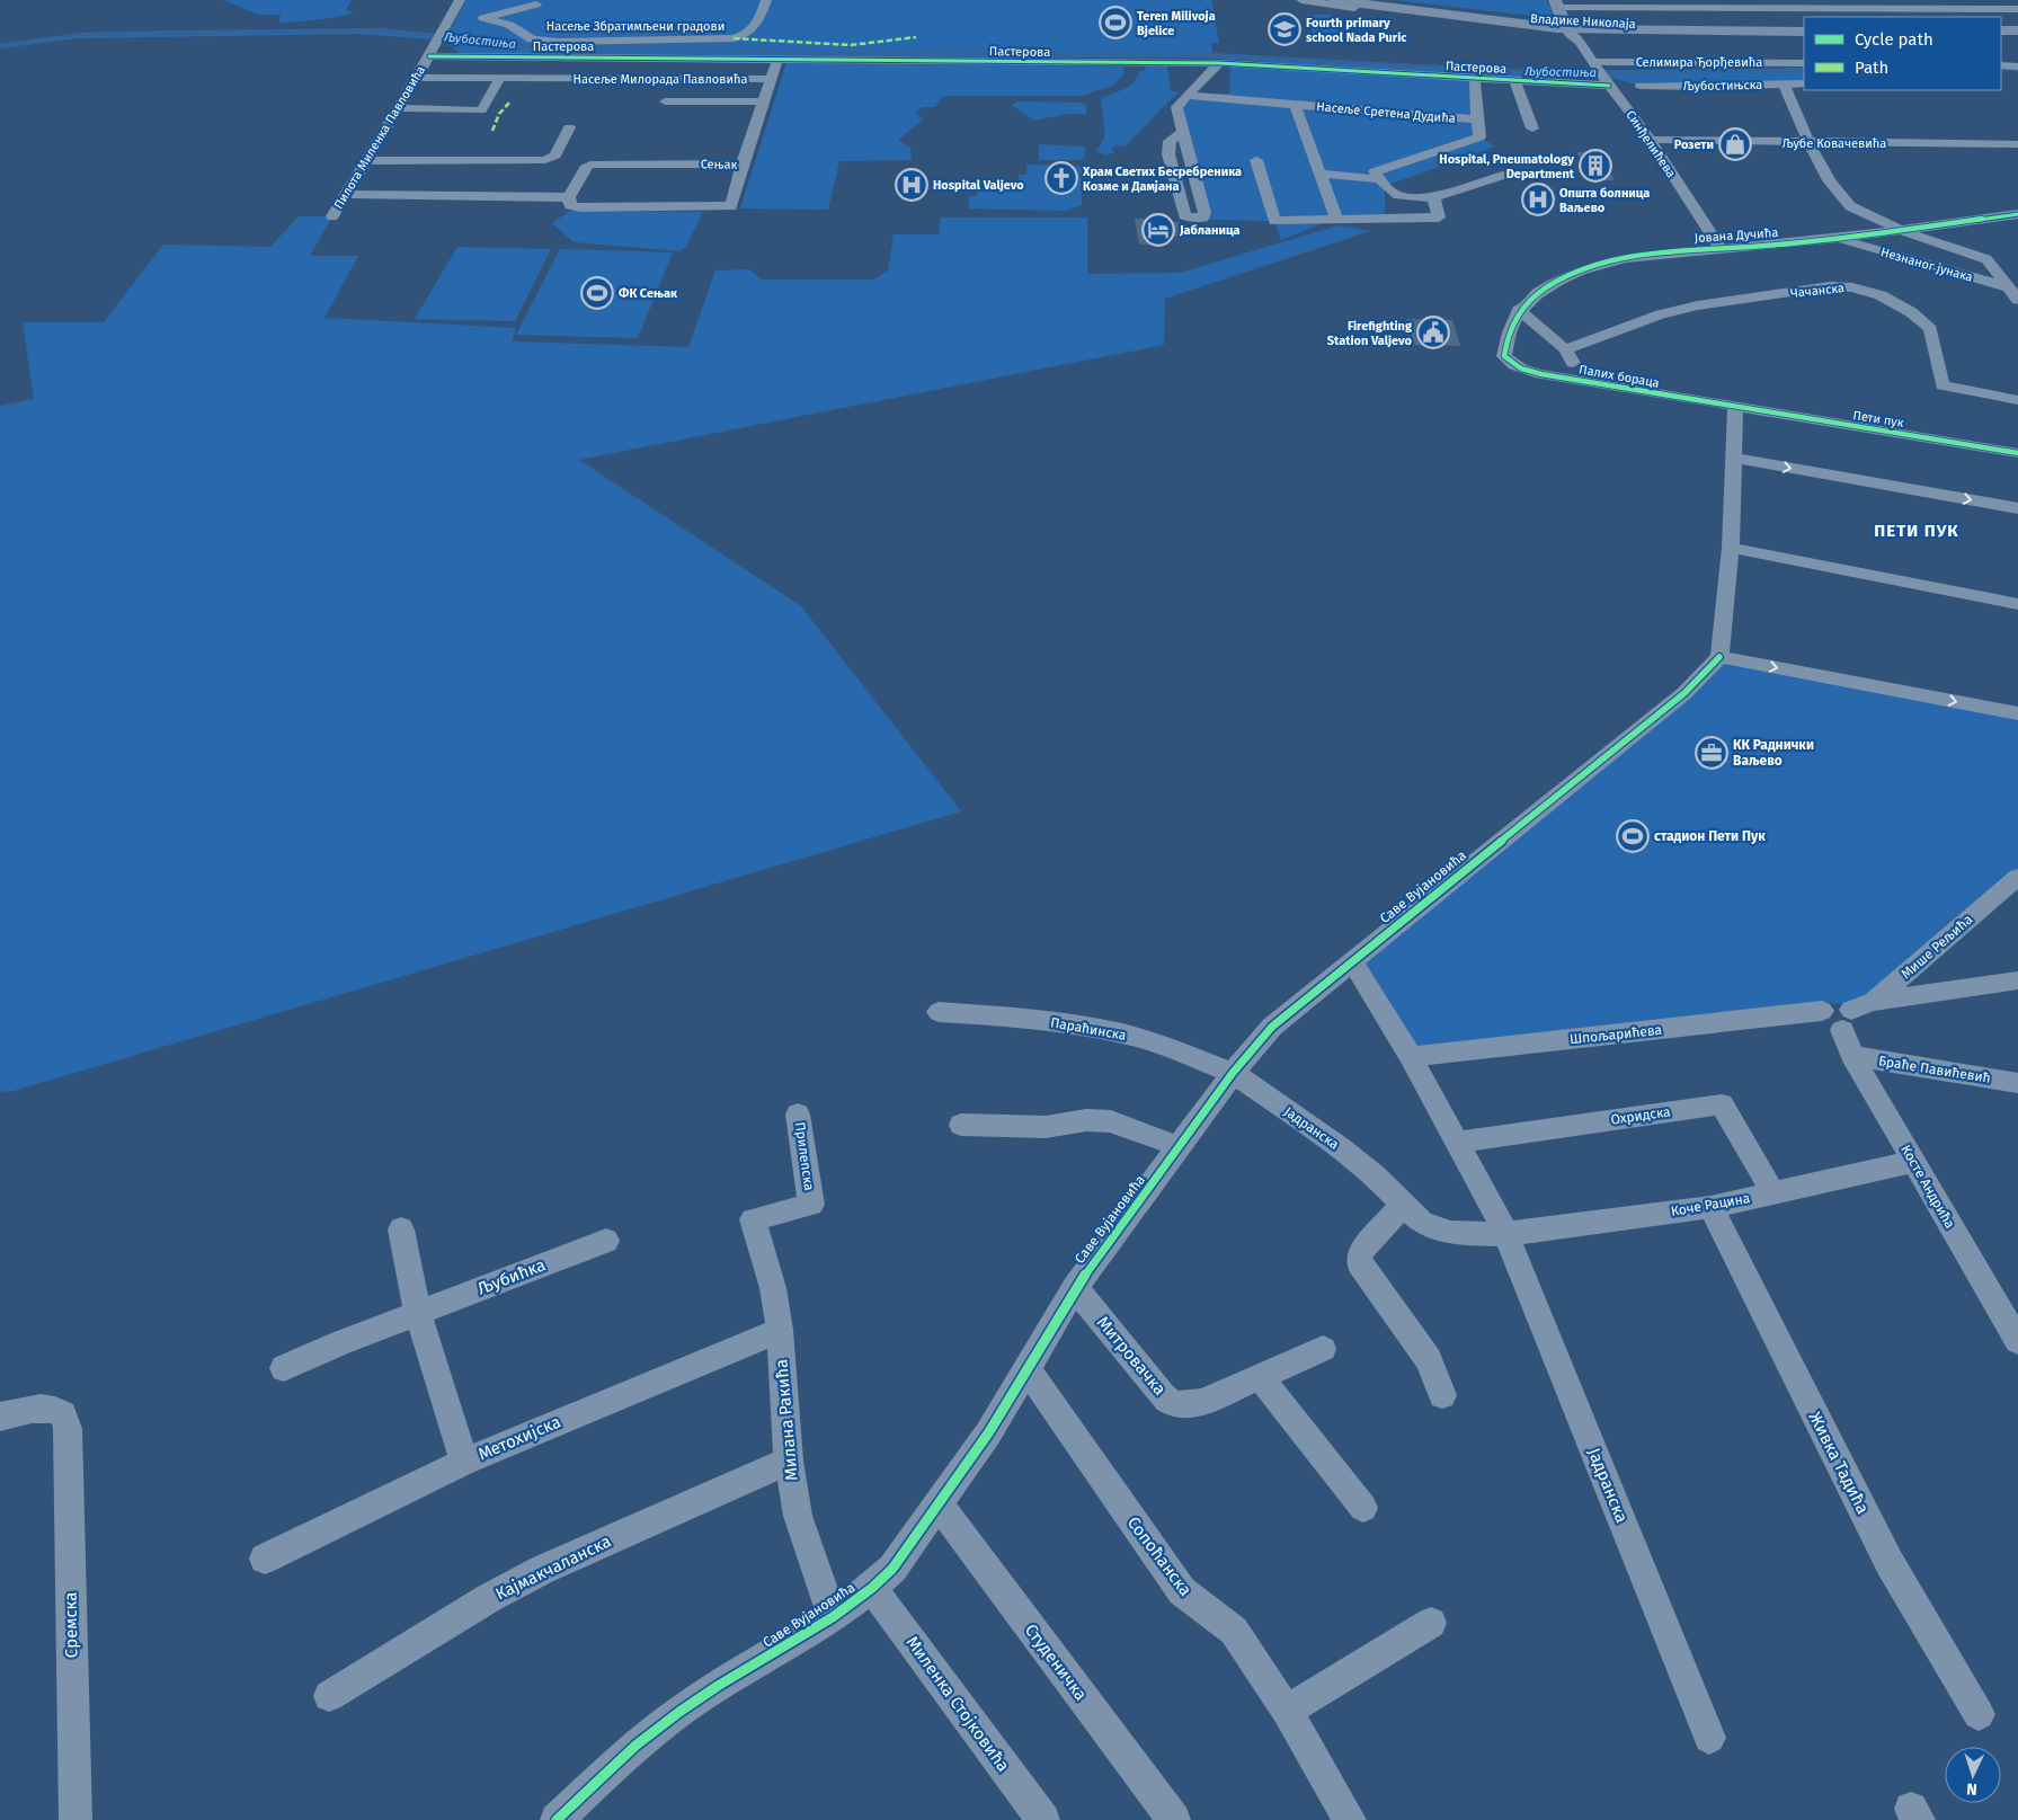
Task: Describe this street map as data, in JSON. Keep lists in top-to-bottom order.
{
  "streets": {
    "main road": ["Владике Николаја", "Синђелићева"],
    "street": [
      "Насеље Збратимљени градови",
      "Пастерова",
      "Селимира Ђорђевића",
      "Насеље Милорада Павловића",
      "Љубостињска",
      "Насеље Сретена Дудића",
      "Пилота Миленка Павловића",
      "Љубе Ковачевића",
      "Сењак",
      "Јована Дучића",
      "Незнаног јунака",
      "Чачанска",
      "Палих бораца",
      "Пети пук",
      "Саве Вујановића",
      "Мише Рељића",
      "Параћинска",
      "Шпољарићева",
      "Браће Павићевић",
      "Охридска",
      "Јадранска",
      "Прилепска",
      "Косте Андрића",
      "Коче Рацина",
      "Љубићка",
      "Митровачка",
      "Милана Ракића",
      "Метохијска",
      "Живка Тадића",
      "Сопоћанска",
      "Кајмакчаланска",
      "Сремска",
      "Студеничка",
      "Миленка Стојковића"
    ]
  },
  "crossings": [
    ["Владике Николаја", "Синђелићева"],
    ["Пастерова", "Селимира Ђорђевића"],
    ["Пастерова", "Насеље Сретена Дудића"],
    ["Пастерова", "Пилота Миленка Павловића"],
    ["Пастерова", "Синђелићева"],
    ["Селимира Ђорђевића", "Синђелићева"],
    ["Насеље Милорада Павловића", "Пилота Миленка Павловића"],
    ["Насеље Милорада Павловића", "Сењак"],
    ["Пилота Миленка Павловића", "Сењак"],
    ["Љубе Ковачевића", "Синђелићева"],
    ["Синђелићева", "Јована Дучића"],
    ["Јована Дучића", "Палих бораца"],
    ["Палих бораца", "Пети пук"],
    ["Саве Вујановића", "Параћинска"],
    ["Саве Вујановића", "Јадранска"],
    ["Саве Вујановића", "Митровачка"],
    ["Саве Вујановића", "Милана Ракића"],
    ["Саве Вујановића", "Сопоћанска"],
    ["Саве Вујановића", "Студеничка"],
    ["Саве Вујановића", "Миленка Стојковића"],
    ["Мише Рељића", "Шпољарићева"],
    ["Мише Рељића", "Косте Андрића"],
    ["Параћинска", "Јадранска"],
    ["Шпољарићева", "Јадранска"],
    ["Шпољарићева", "Косте Андрића"],
    ["Браће Павићевић", "Косте Андрића"],
    ["Охридска", "Јадранска"],
    ["Охридска", "Коче Рацина"],
    ["Јадранска", "Коче Рацина"],
    ["Прилепска", "Милана Ракића"],
    ["Косте Андрића", "Коче Рацина"],
    ["Коче Рацина", "Живка Тадића"],
    ["Милана Ракића", "Метохијска"],
    ["Милана Ракића", "Кајмакчаланска"]
  ],
  "districts": ["ПЕТИ ПУК"],
  "water": ["Љубостиња"],
  "places": {
    "sports": ["Teren Milivoja Bjelice", "ФК Сењак", "стадион Пети Пук"],
    "school or university": ["Fourth primary school Nada Puric"],
    "shop": ["Розети"],
    "building": ["Hospital, Pneumatology Department"],
    "church": ["Храм Светих Бесребреника Козме и Дамјана"],
    "hospital": ["Hospital Valjevo", "Општа болница Ваљево"],
    "hotel": ["Јабланица"],
    "public building": ["Firefighting Station Valjevo"],
    "office": ["КК Раднички Ваљево"]
  },
  "legend": ["Cycle path", "Path"],
  "north": "bottom"
}
